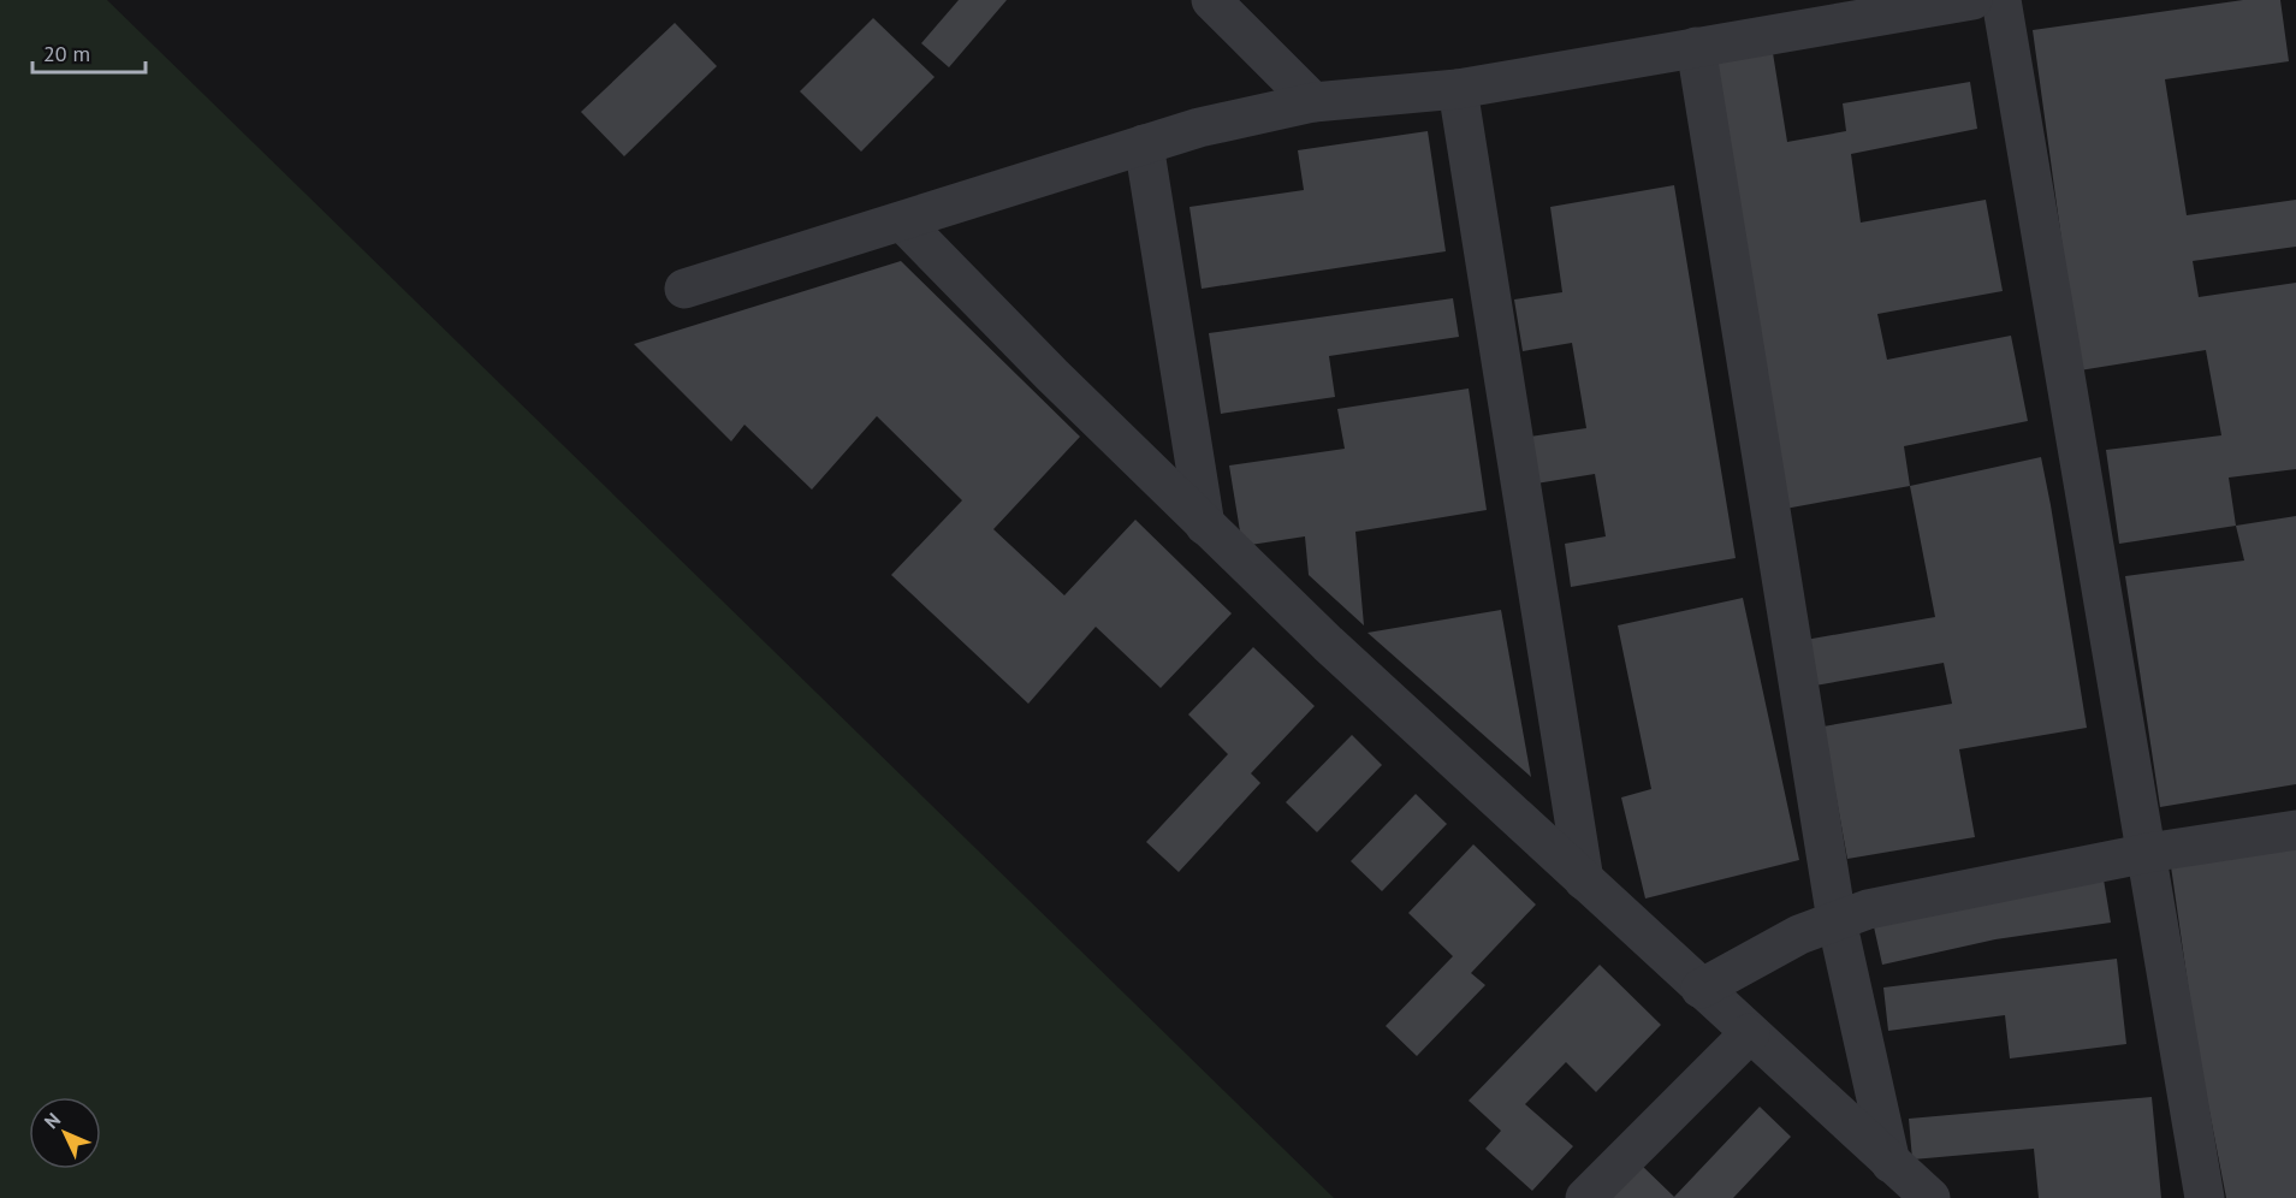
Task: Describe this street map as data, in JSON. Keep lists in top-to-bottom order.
{
  "scale_bar": "20 m",
  "north": "top left"
}
